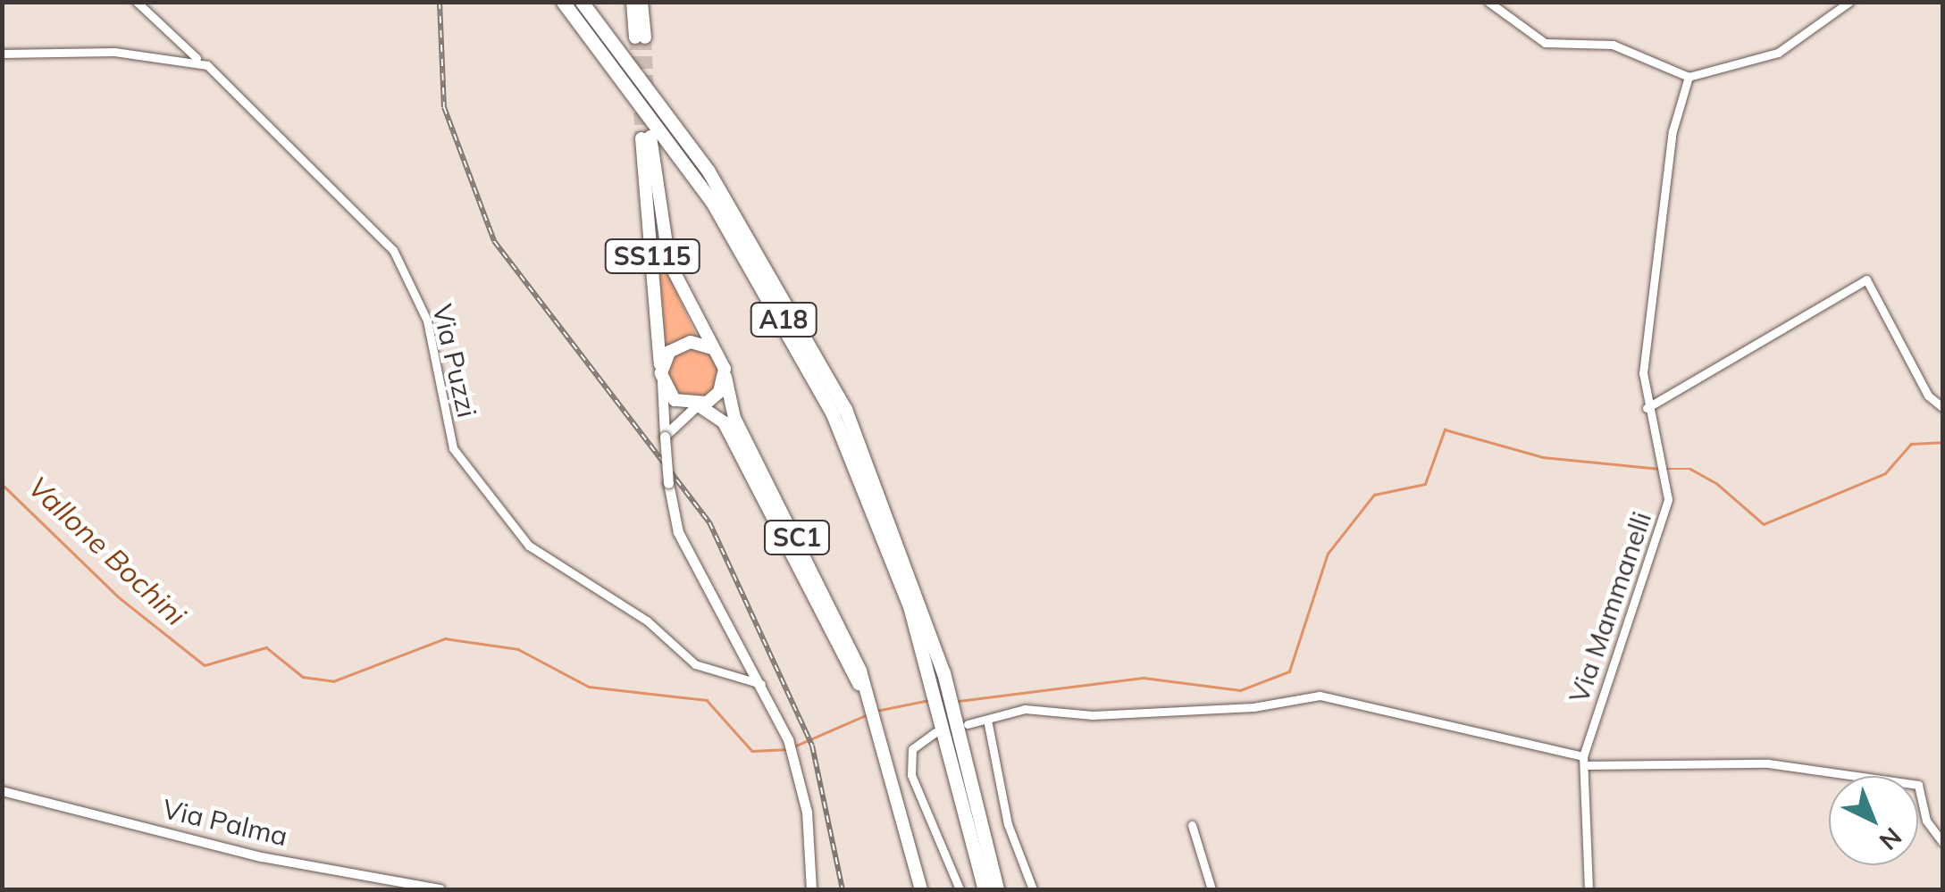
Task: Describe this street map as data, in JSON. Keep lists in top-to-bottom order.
{
  "streets": {
    "highway": ["A18"],
    "main road": ["SS115", "SC1"],
    "street": ["Via Puzzi", "Via Mammanelli", "Via Palma"]
  },
  "crossings": [
    ["SS115", "SC1"]
  ],
  "water": ["Vallone Bochini"],
  "north": "bottom right"
}
